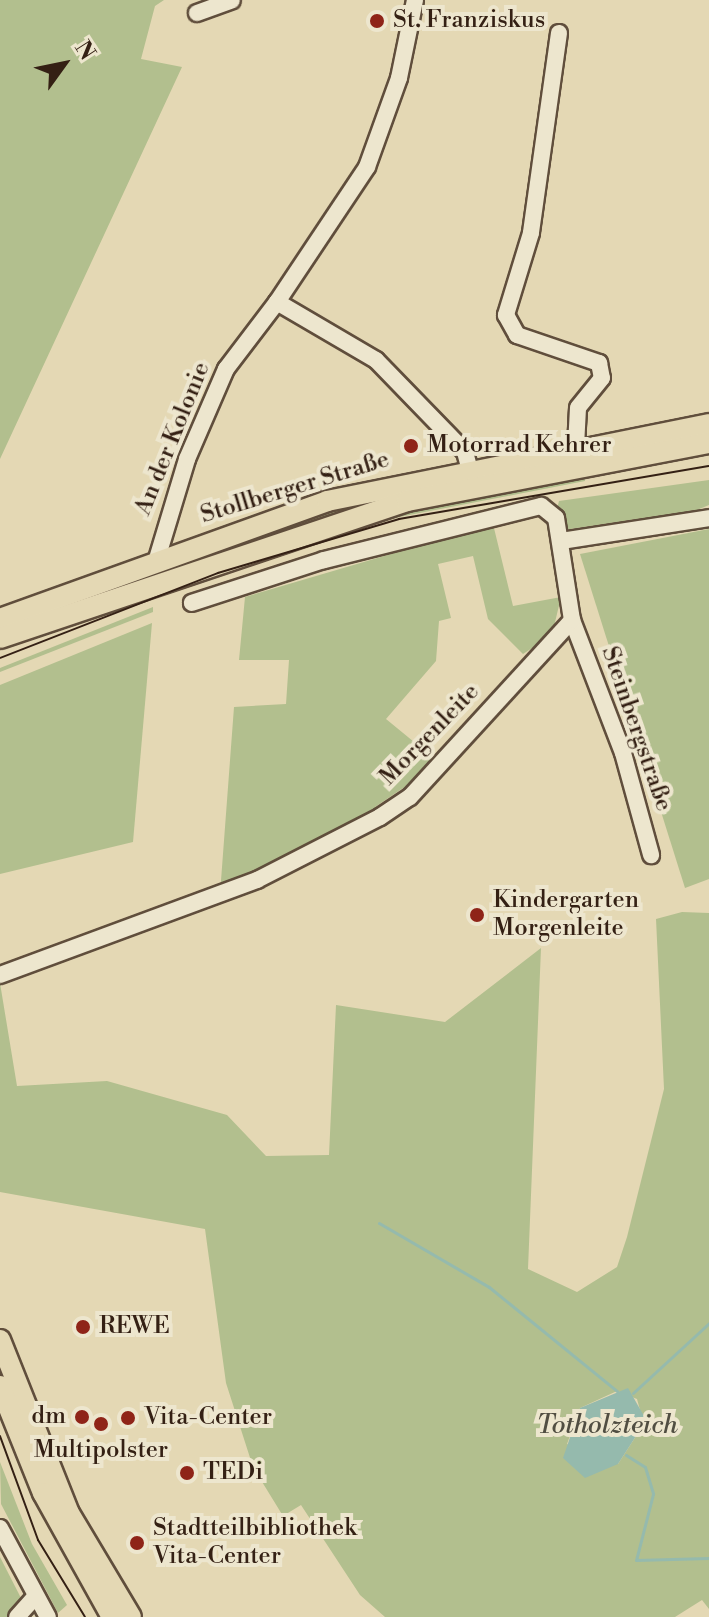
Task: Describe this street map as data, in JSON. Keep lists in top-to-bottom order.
{
  "streets": {
    "main road": ["Stollberger Straße"],
    "street": ["An der Kolonie", "Steinbergstraße", "Morgenleite"]
  },
  "crossings": [
    ["An der Kolonie", "Stollberger Straße"],
    ["Steinbergstraße", "Morgenleite"]
  ],
  "water": ["Totholzteich"],
  "places": [
    "St. Franziskus",
    "Motorrad Kehrer",
    "Kindergarten Morgenleite",
    "REWE",
    "dm",
    "Vita-Center",
    "Multipolster",
    "TEDi",
    "Stadtteilbibliothek Vita-Center"
  ],
  "north": "top right"
}
